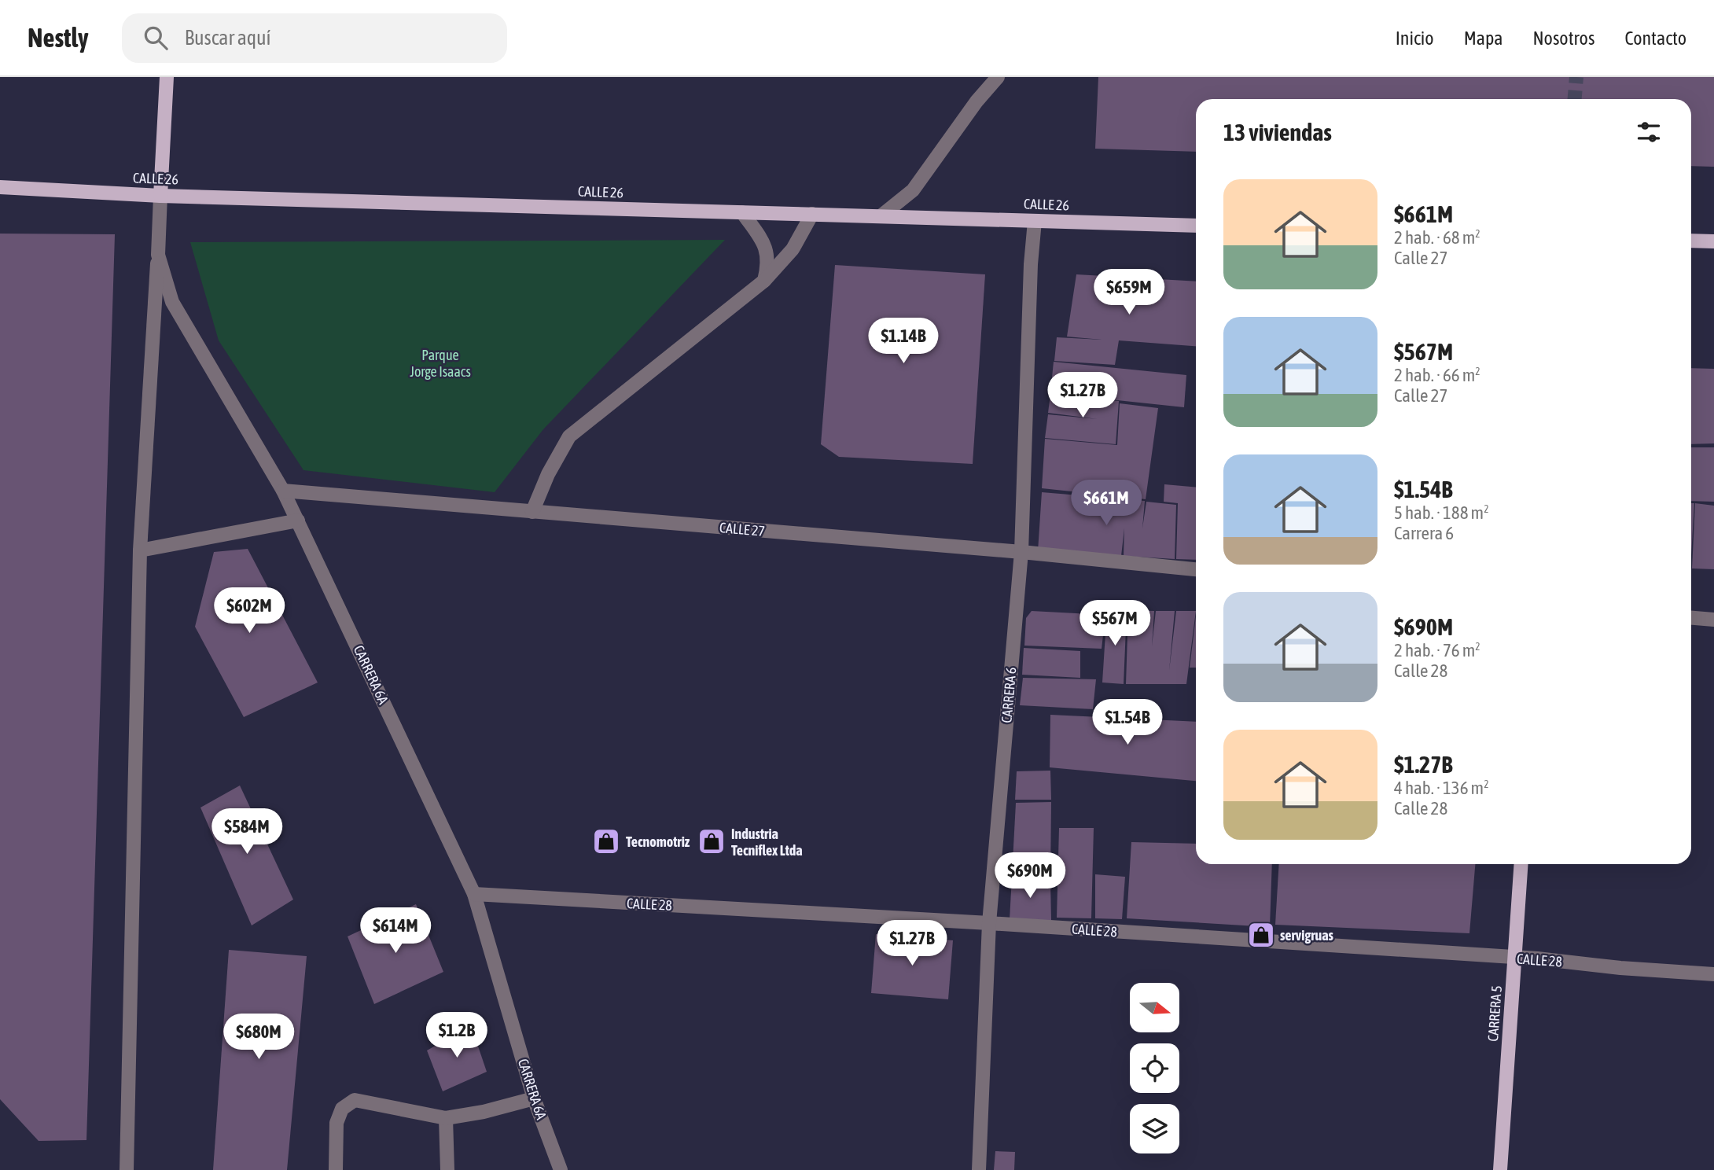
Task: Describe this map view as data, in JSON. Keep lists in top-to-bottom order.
{
  "streets": {
    "main road": ["CALLE 26", "CARRERA 5"],
    "street": [
      "CALLE 27",
      "CARRERA 6A",
      "CARRERA 6",
      "CALLE 28"
    ]
  },
  "crossings": [
    ["CALLE 26", "CARRERA 6A"],
    ["CALLE 26", "CARRERA 6"],
    ["CALLE 27", "CARRERA 6A"],
    ["CALLE 27", "CARRERA 6"],
    ["CARRERA 6A", "CALLE 28"],
    ["CARRERA 6", "CALLE 28"],
    ["CALLE 28", "CARRERA 5"]
  ],
  "parks": ["Parque Jorge Isaacs"],
  "places": {
    "shop": ["Tecnomotriz", "Industria Tecniflex Ltda", "servigruas"]
  },
  "north": "right",
  "page": {
    "header": "Nestly",
    "search": "Buscar aquí",
    "nav": [
      "Inicio",
      "Mapa",
      "Nosotros",
      "Contacto"
    ],
    "heading": "13 viviendas",
    "list": [
      {
        "name": "$661M",
        "note": "2 hab. · 68 m² · Calle 27"
      },
      {
        "name": "$567M",
        "note": "2 hab. · 66 m² · Calle 27"
      },
      {
        "name": "$1.54B",
        "note": "5 hab. · 188 m² · Carrera 6"
      },
      {
        "name": "$690M",
        "note": "2 hab. · 76 m² · Calle 28"
      },
      {
        "name": "$1.27B",
        "note": "4 hab. · 136 m² · Calle 28"
      }
    ],
    "price": [
      "$659M",
      "$1.14B",
      "$1.27B",
      "$661M",
      "$602M",
      "$567M",
      "$1.54B",
      "$584M",
      "$690M",
      "$614M",
      "$1.27B",
      "$1.2B",
      "$680M"
    ]
  }
}
